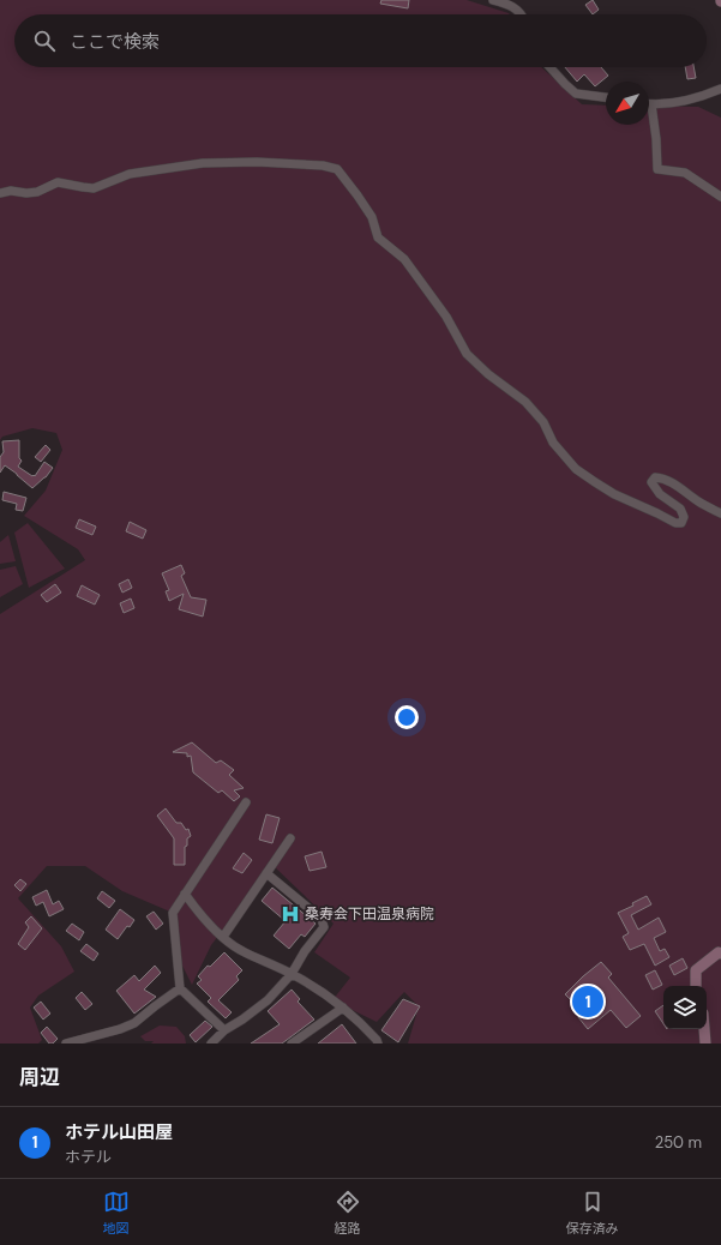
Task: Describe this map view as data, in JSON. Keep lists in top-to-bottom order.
{
  "places": {
    "hospital": ["桑寿会下田温泉病院"]
  },
  "north": "bottom left",
  "page": {
    "search": "ここで検索",
    "pins": "1",
    "heading": "周辺",
    "list": [
      {
        "mark": "1",
        "name": "ホテル山田屋",
        "note": "ホテル",
        "value": "250 m"
      }
    ],
    "nav": ["地図", "経路", "保存済み"]
  }
}
